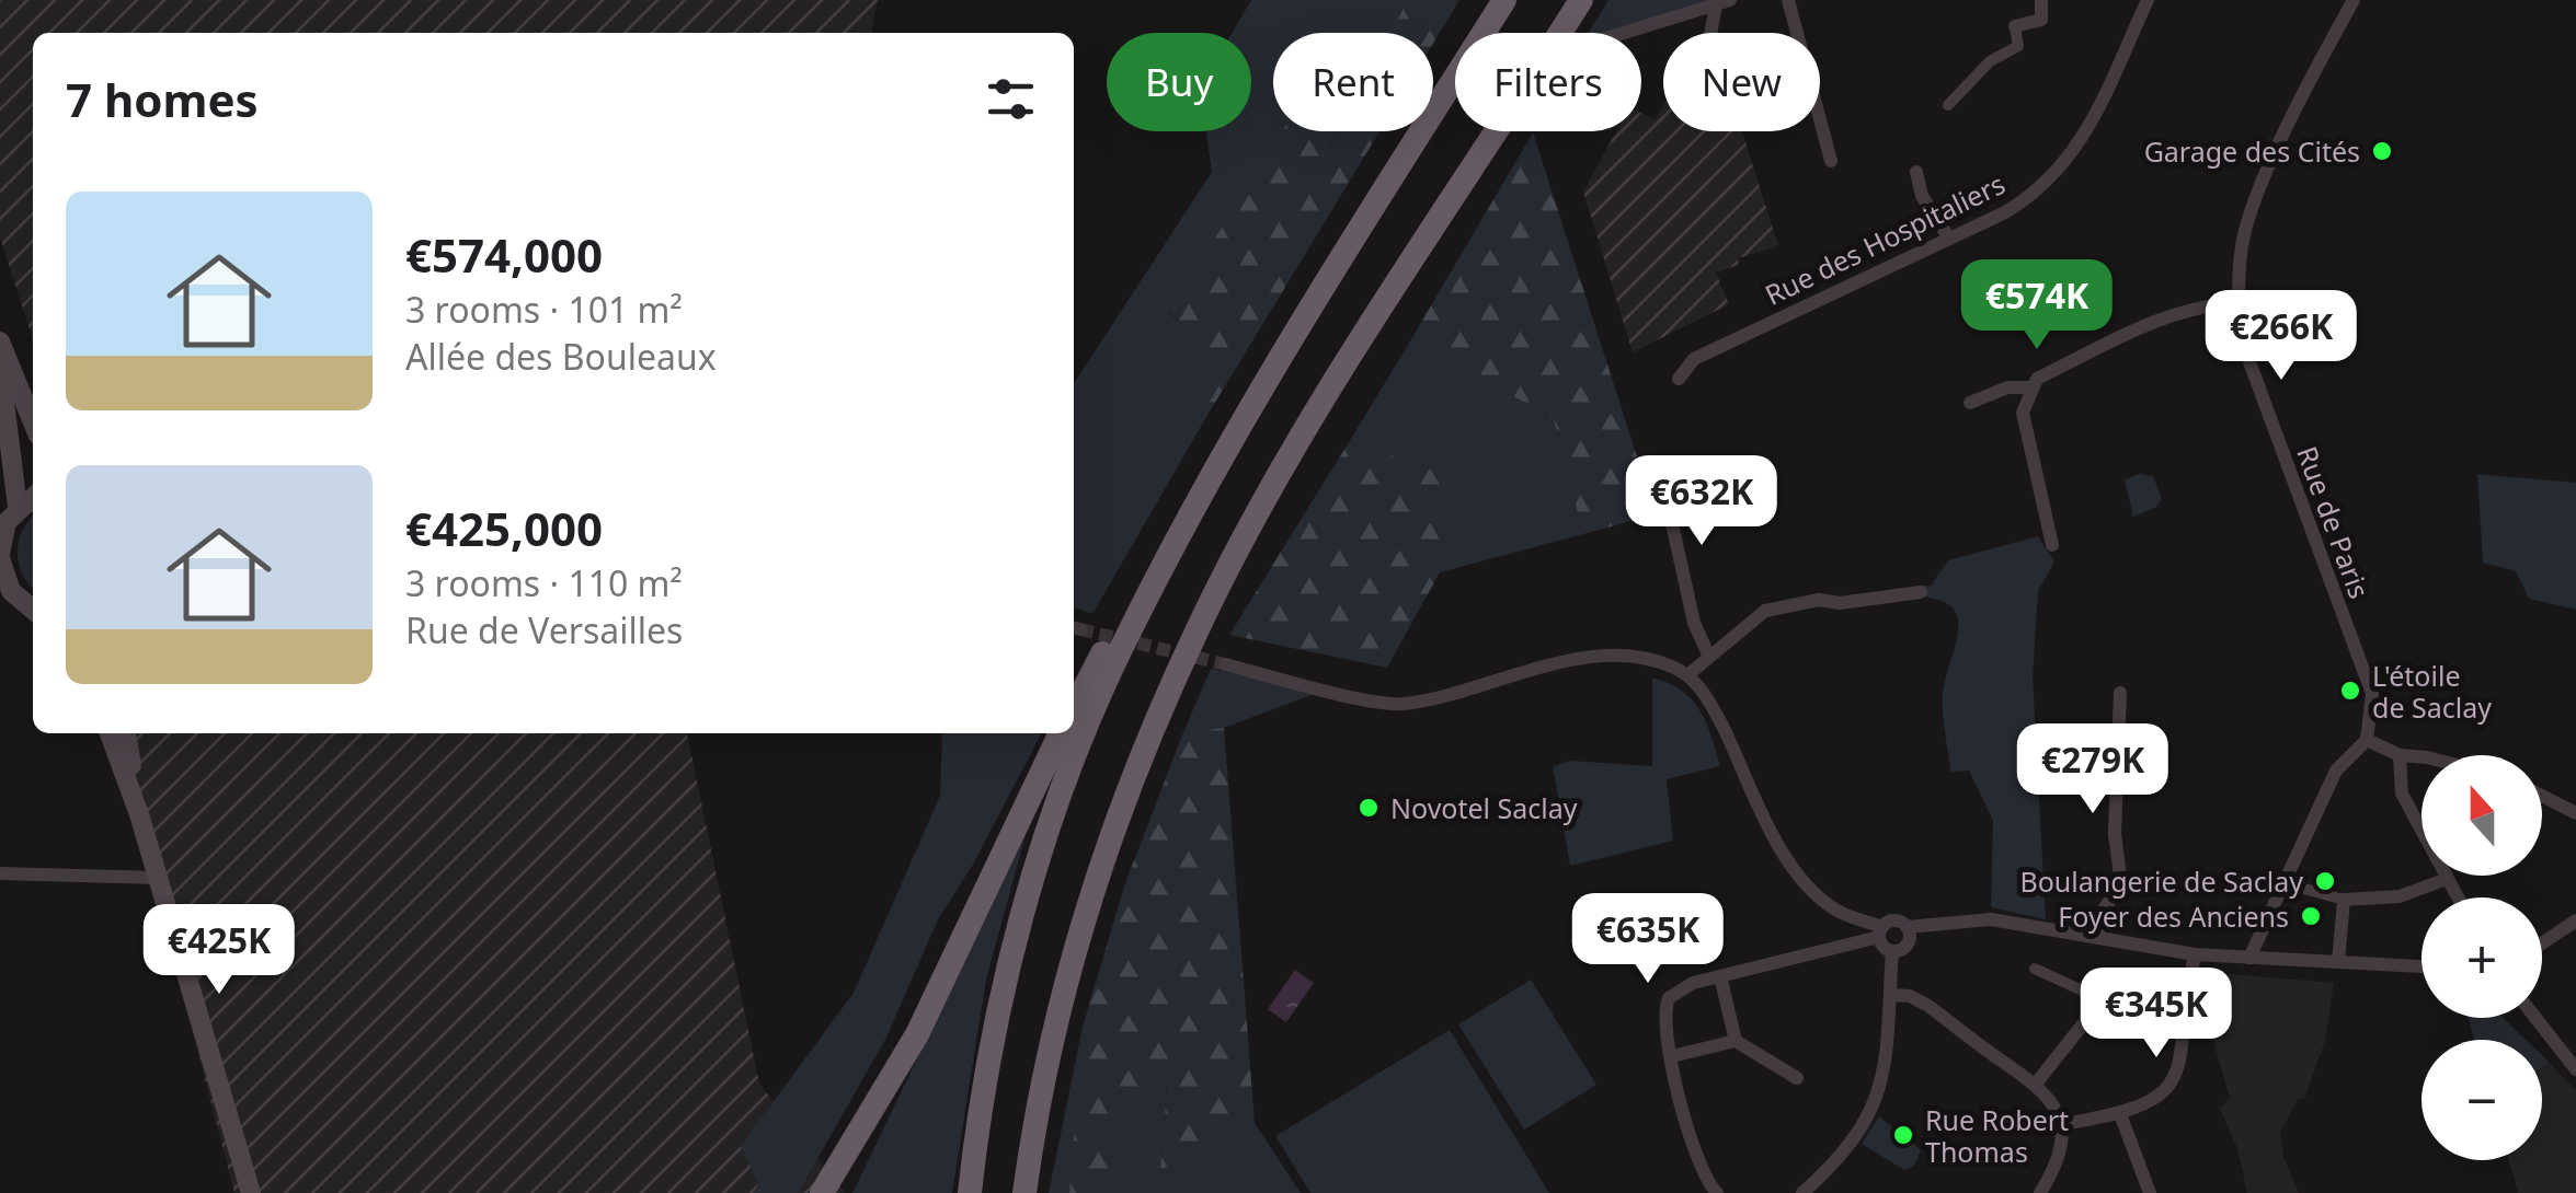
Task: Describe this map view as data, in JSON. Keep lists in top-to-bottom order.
{
  "streets": {
    "street": ["Rue des Hospitaliers", "Rue de Paris"]
  },
  "places": [
    "Garage des Cités",
    "L'étoile de Saclay",
    "Novotel Saclay",
    "Boulangerie de Saclay",
    "Foyer des Anciens",
    "Rue Robert Thomas"
  ],
  "north": "top",
  "page": {
    "chip": [
      "Buy",
      "Rent",
      "Filters",
      "New"
    ],
    "heading": "7 homes",
    "list": [
      {
        "name": "€574,000",
        "note": "3 rooms · 101 m² · Allée des Bouleaux"
      },
      {
        "name": "€425,000",
        "note": "3 rooms · 110 m² · Rue de Versailles"
      }
    ],
    "price": [
      "€574K",
      "€266K",
      "€632K",
      "€279K",
      "€635K",
      "€425K",
      "€345K"
    ],
    "map_buttons": ["+", "−"]
  }
}
